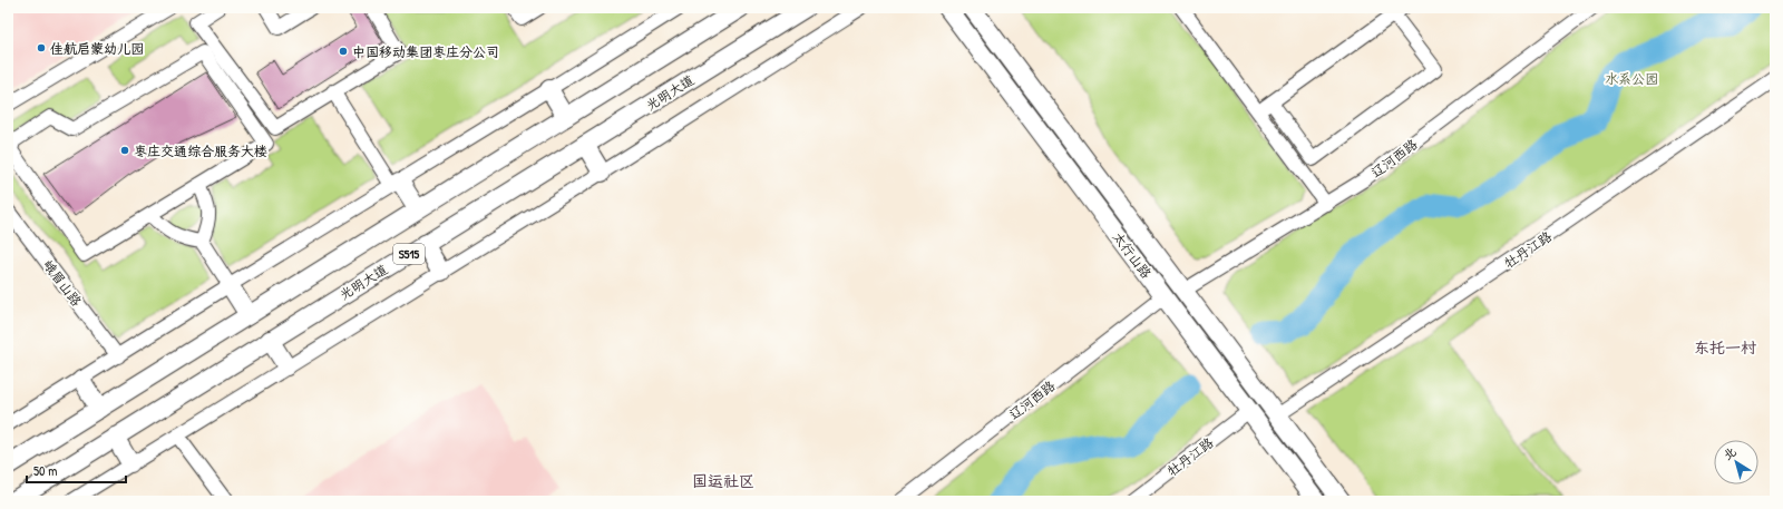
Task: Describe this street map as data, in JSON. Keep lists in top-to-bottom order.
{
  "streets": {
    "main road": ["光明大道", "S515", "太行山路"],
    "street": ["辽河西路", "牡丹江路", "峨眉山路"]
  },
  "crossings": [
    ["辽河西路", "太行山路"],
    ["牡丹江路", "太行山路"]
  ],
  "districts": ["东托一村", "国运社区"],
  "parks": ["水系公园"],
  "places": ["佳航启蒙幼儿园", "中国移动集团枣庄分公司", "枣庄交通综合服务大楼"],
  "scale_bar": "50 m",
  "north": "top left"
}
